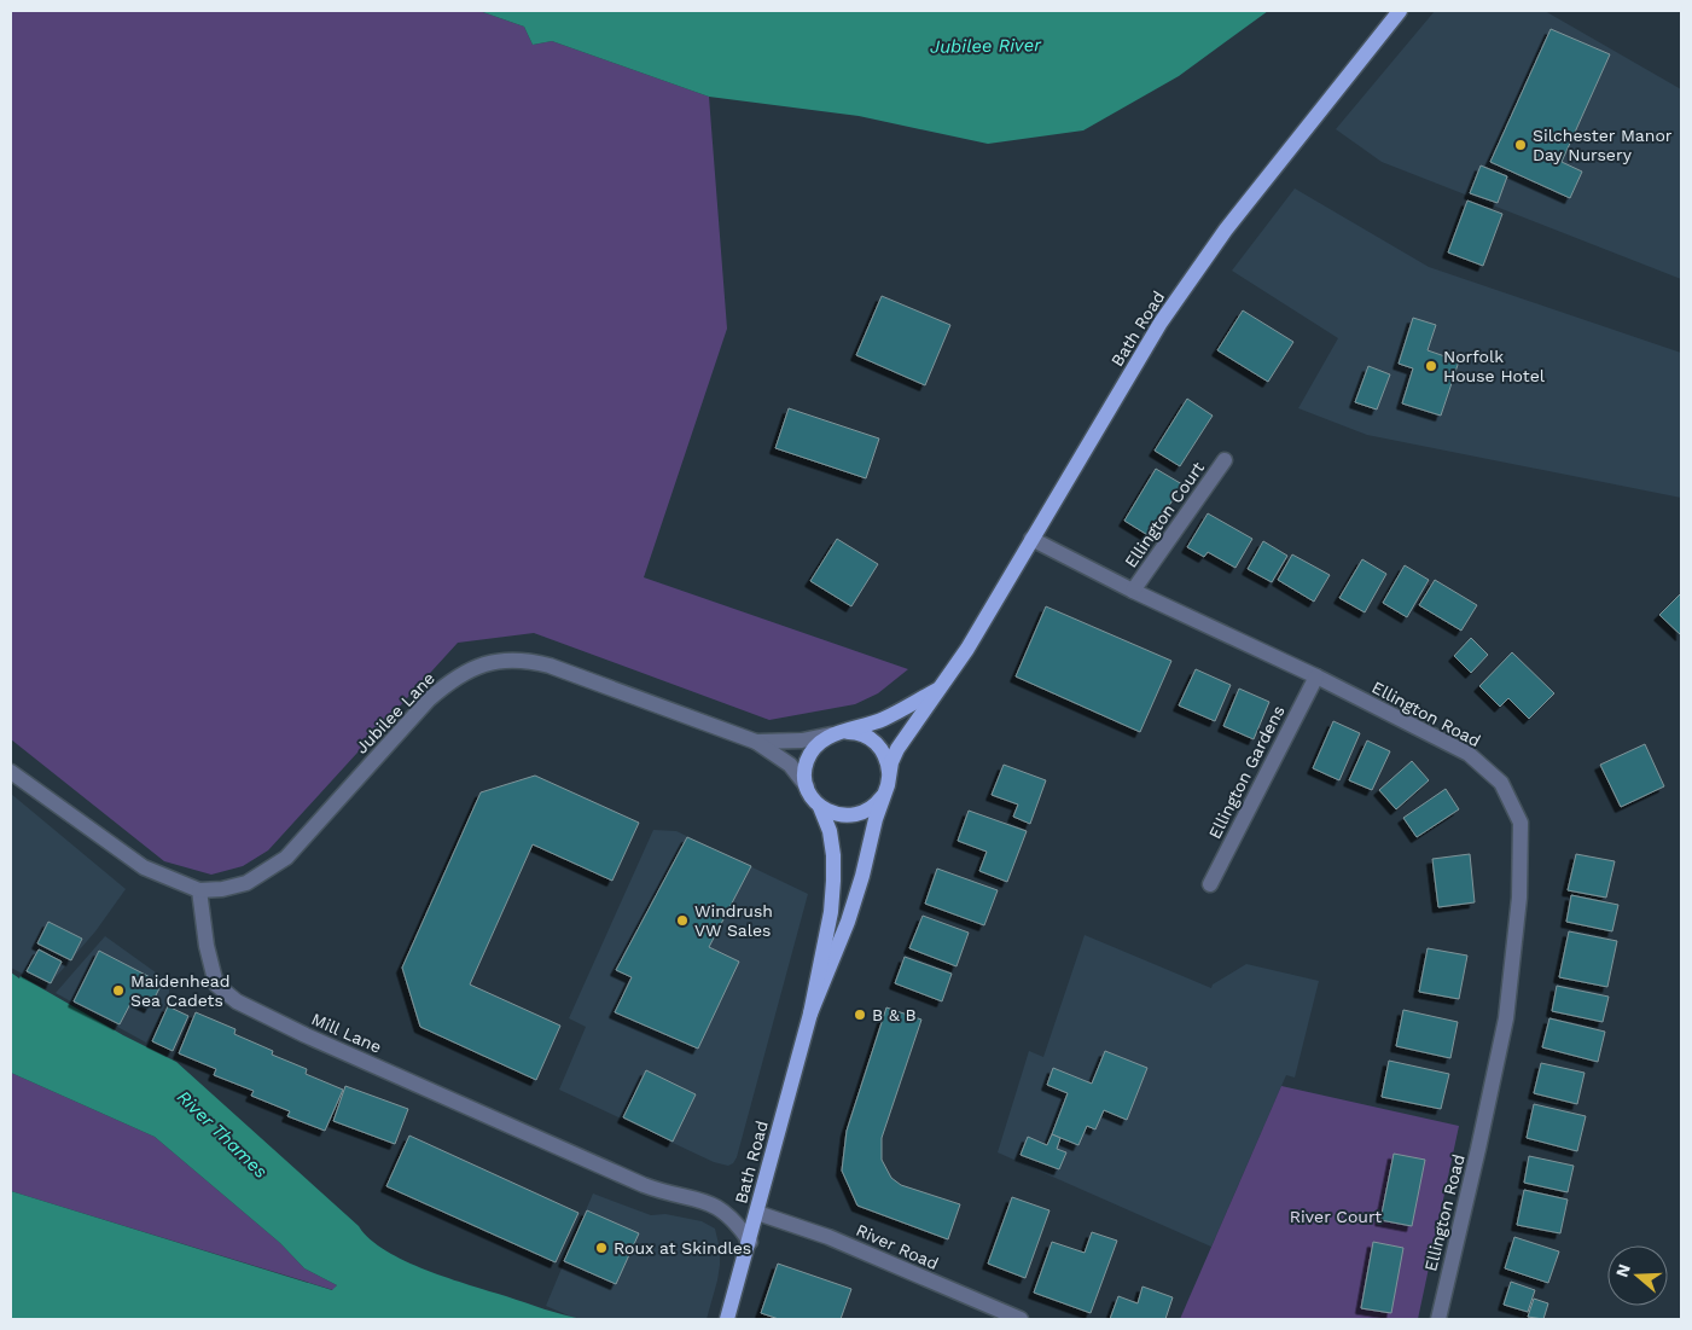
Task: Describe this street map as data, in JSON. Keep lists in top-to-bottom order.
{
  "streets": {
    "main road": ["Bath Road"],
    "street": [
      "Ellington Court",
      "Jubilee Lane",
      "Ellington Road",
      "Ellington Gardens",
      "Mill Lane",
      "River Road"
    ]
  },
  "crossings": [
    ["Bath Road", "Jubilee Lane"],
    ["Bath Road", "Ellington Road"],
    ["Bath Road", "Mill Lane"],
    ["Bath Road", "River Road"],
    ["Ellington Court", "Ellington Road"],
    ["Jubilee Lane", "Mill Lane"],
    ["Ellington Road", "Ellington Gardens"]
  ],
  "water": ["Jubilee River", "River Thames"],
  "parks": ["River Court"],
  "places": [
    "Silchester Manor Day Nursery",
    "Norfolk House Hotel",
    "Windrush VW Sales",
    "Maidenhead Sea Cadets",
    "B & B",
    "Roux at Skindles"
  ],
  "north": "left"
}
